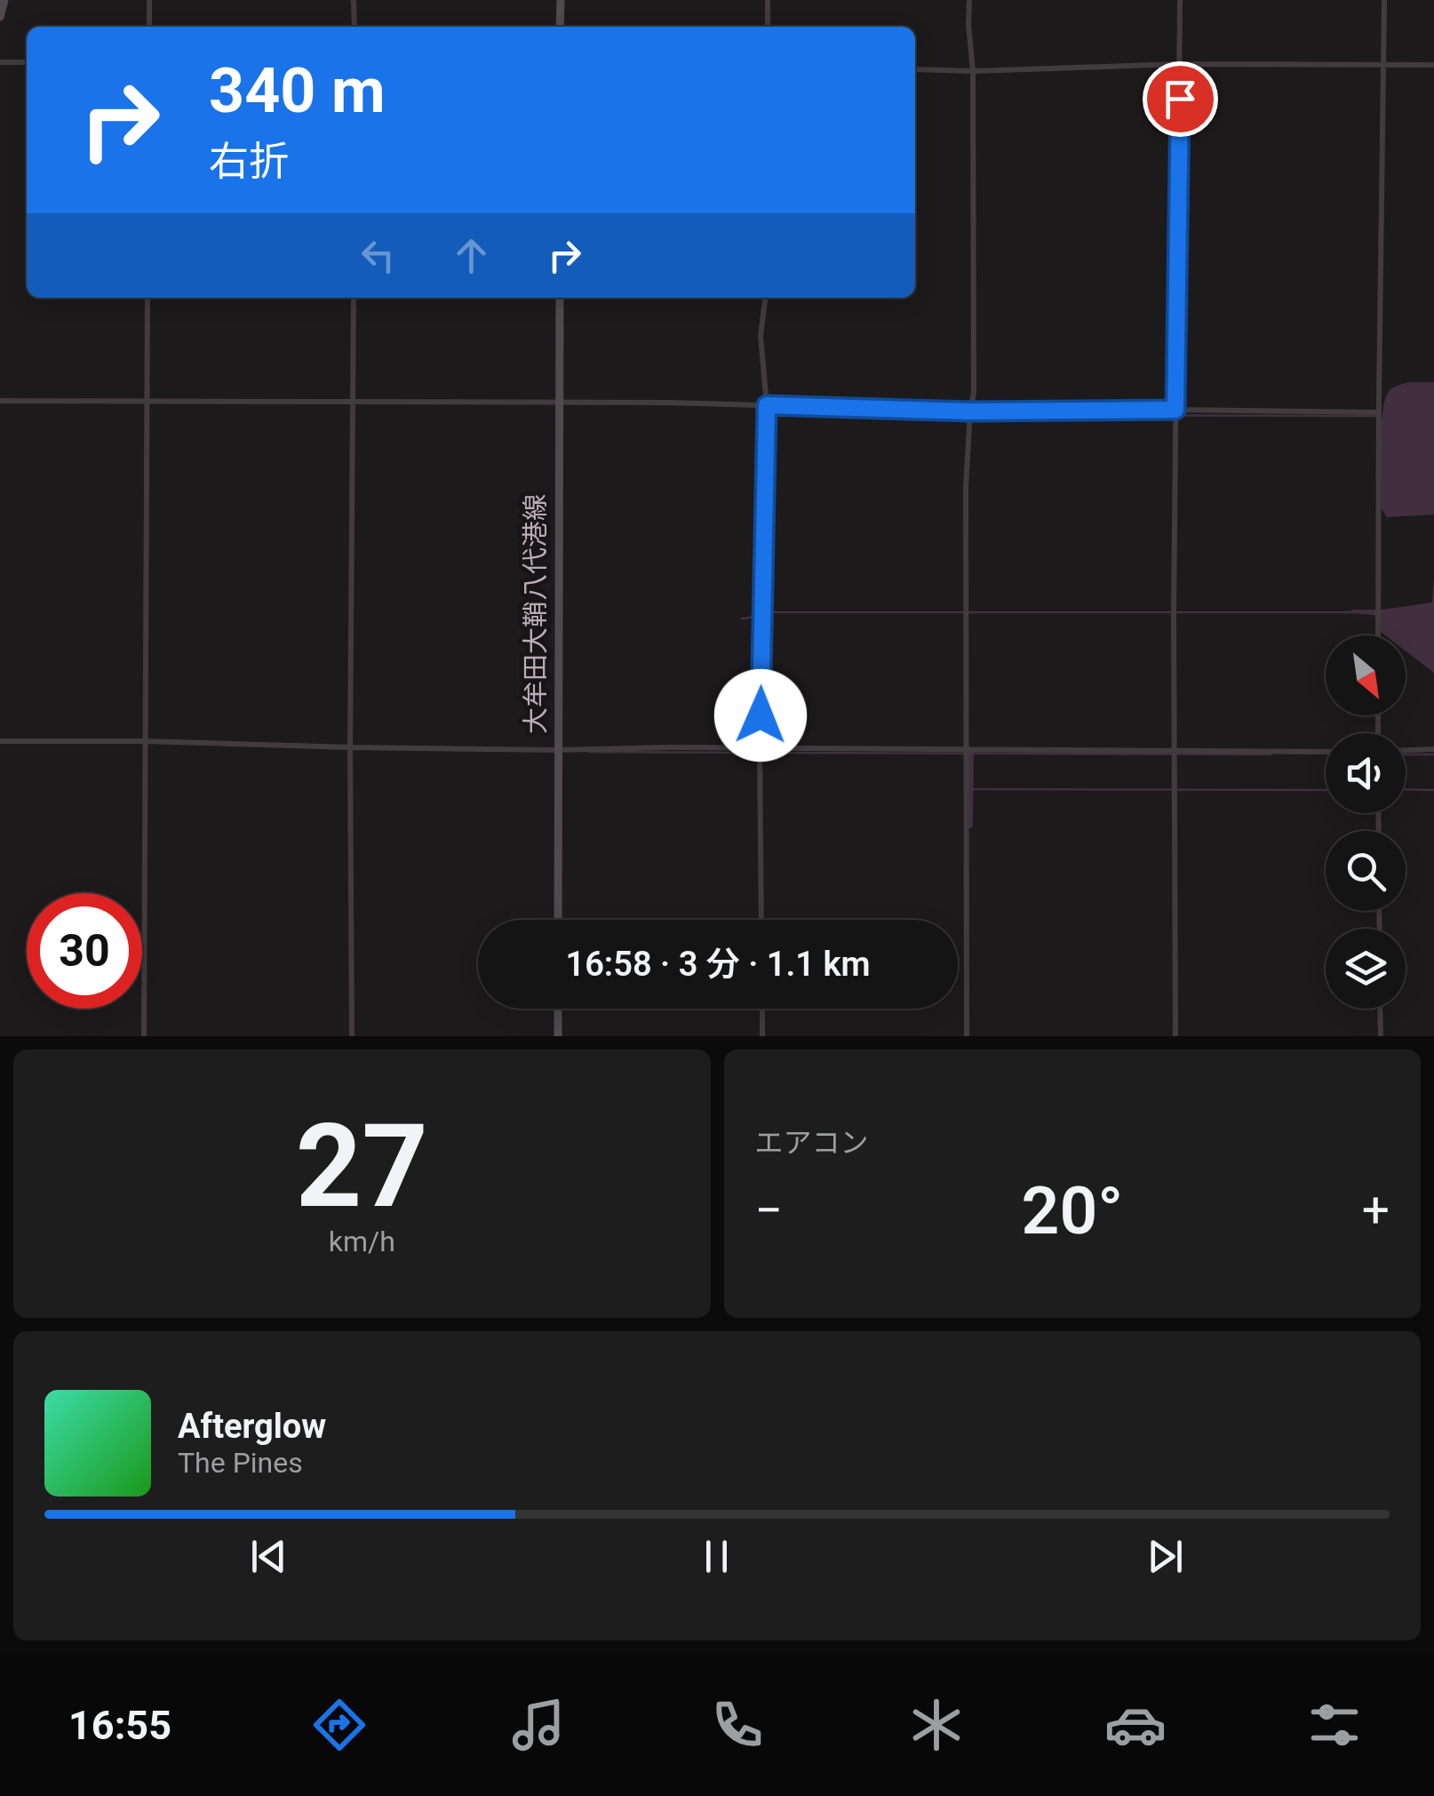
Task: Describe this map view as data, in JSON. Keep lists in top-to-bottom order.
{
  "streets": {
    "main road": ["大牟田大鞘八代港線"]
  },
  "north": "bottom right",
  "page": {
    "turn": ["340 m", "右折"],
    "limit": "30",
    "trip": "16:58 · 3 分 · 1.1 km",
    "tile": [
      ["27", "km/h"],
      "エアコン"
    ],
    "heat": ["−", "20°", "+"],
    "song": ["Afterglow", "The Pines"],
    "tabs": "16:55"
  }
}
